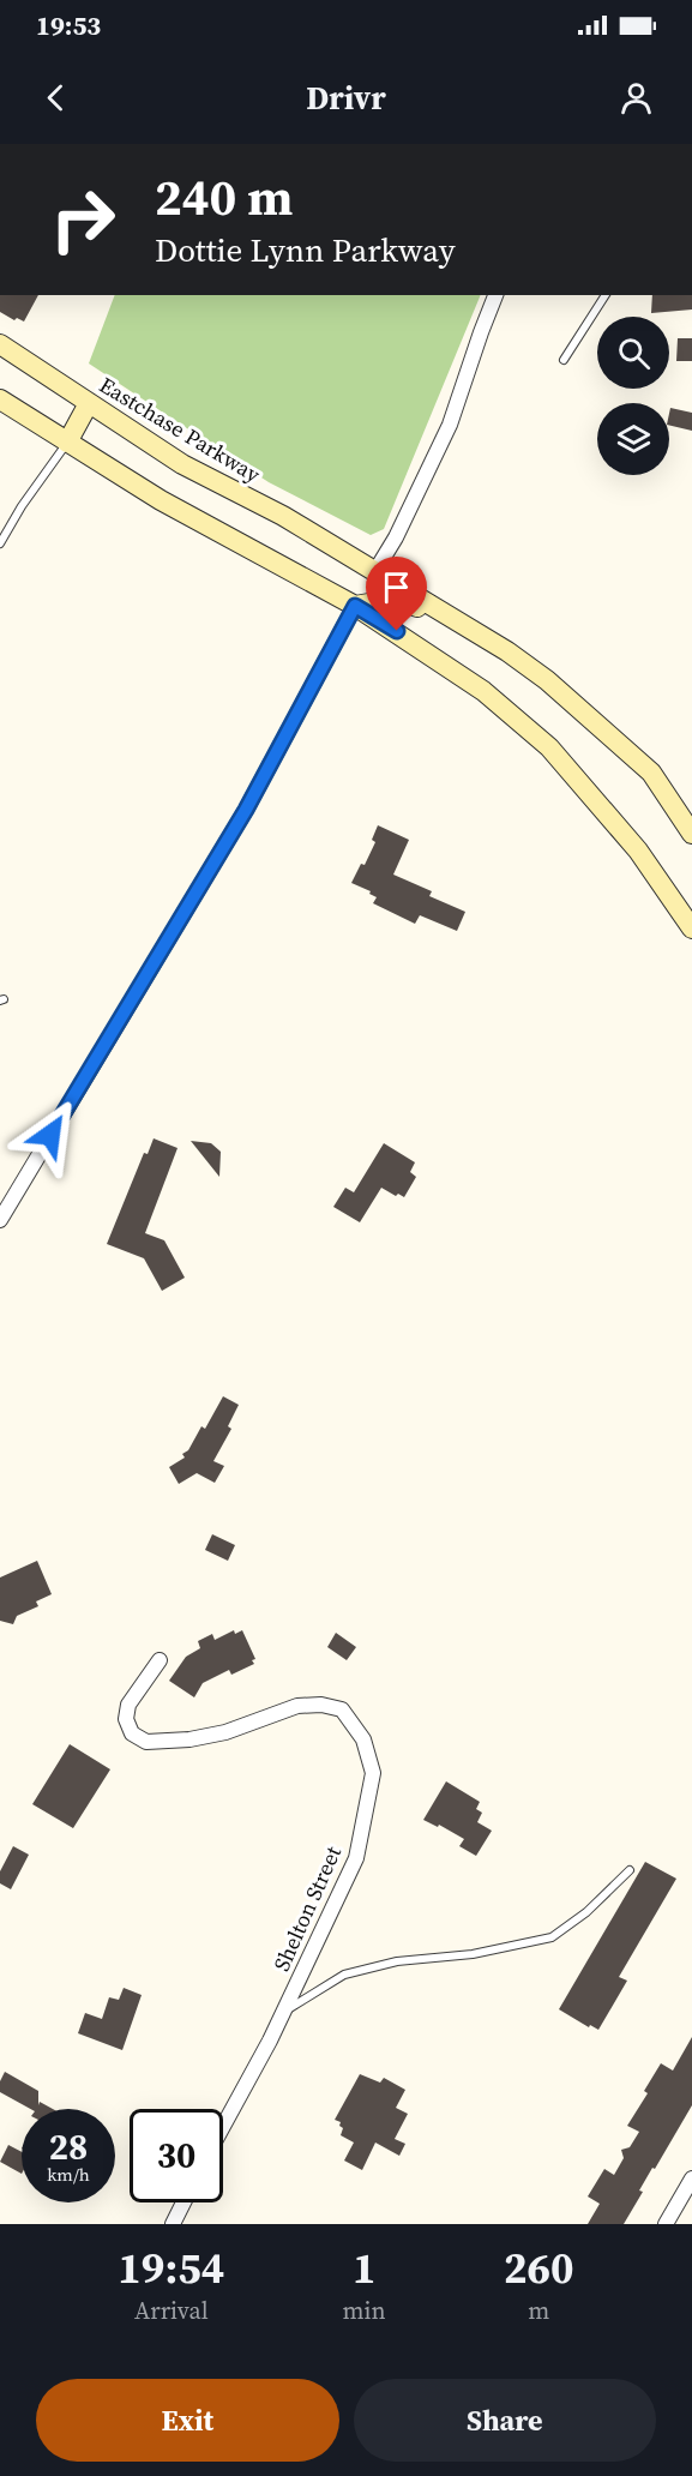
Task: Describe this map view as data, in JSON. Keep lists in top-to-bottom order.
{
  "streets": {
    "main road": ["Eastchase Parkway"],
    "street": ["Shelton Street"]
  },
  "page": {
    "status": "19:53",
    "header": "Drivr",
    "turn": ["240 m", "Dottie Lynn Parkway"],
    "speed": "28 km/h",
    "limit": "30",
    "eta": [
      "19:54",
      "Arrival",
      "1",
      "min",
      "260",
      "m"
    ],
    "buttons": ["Exit", "Share"]
  }
}
